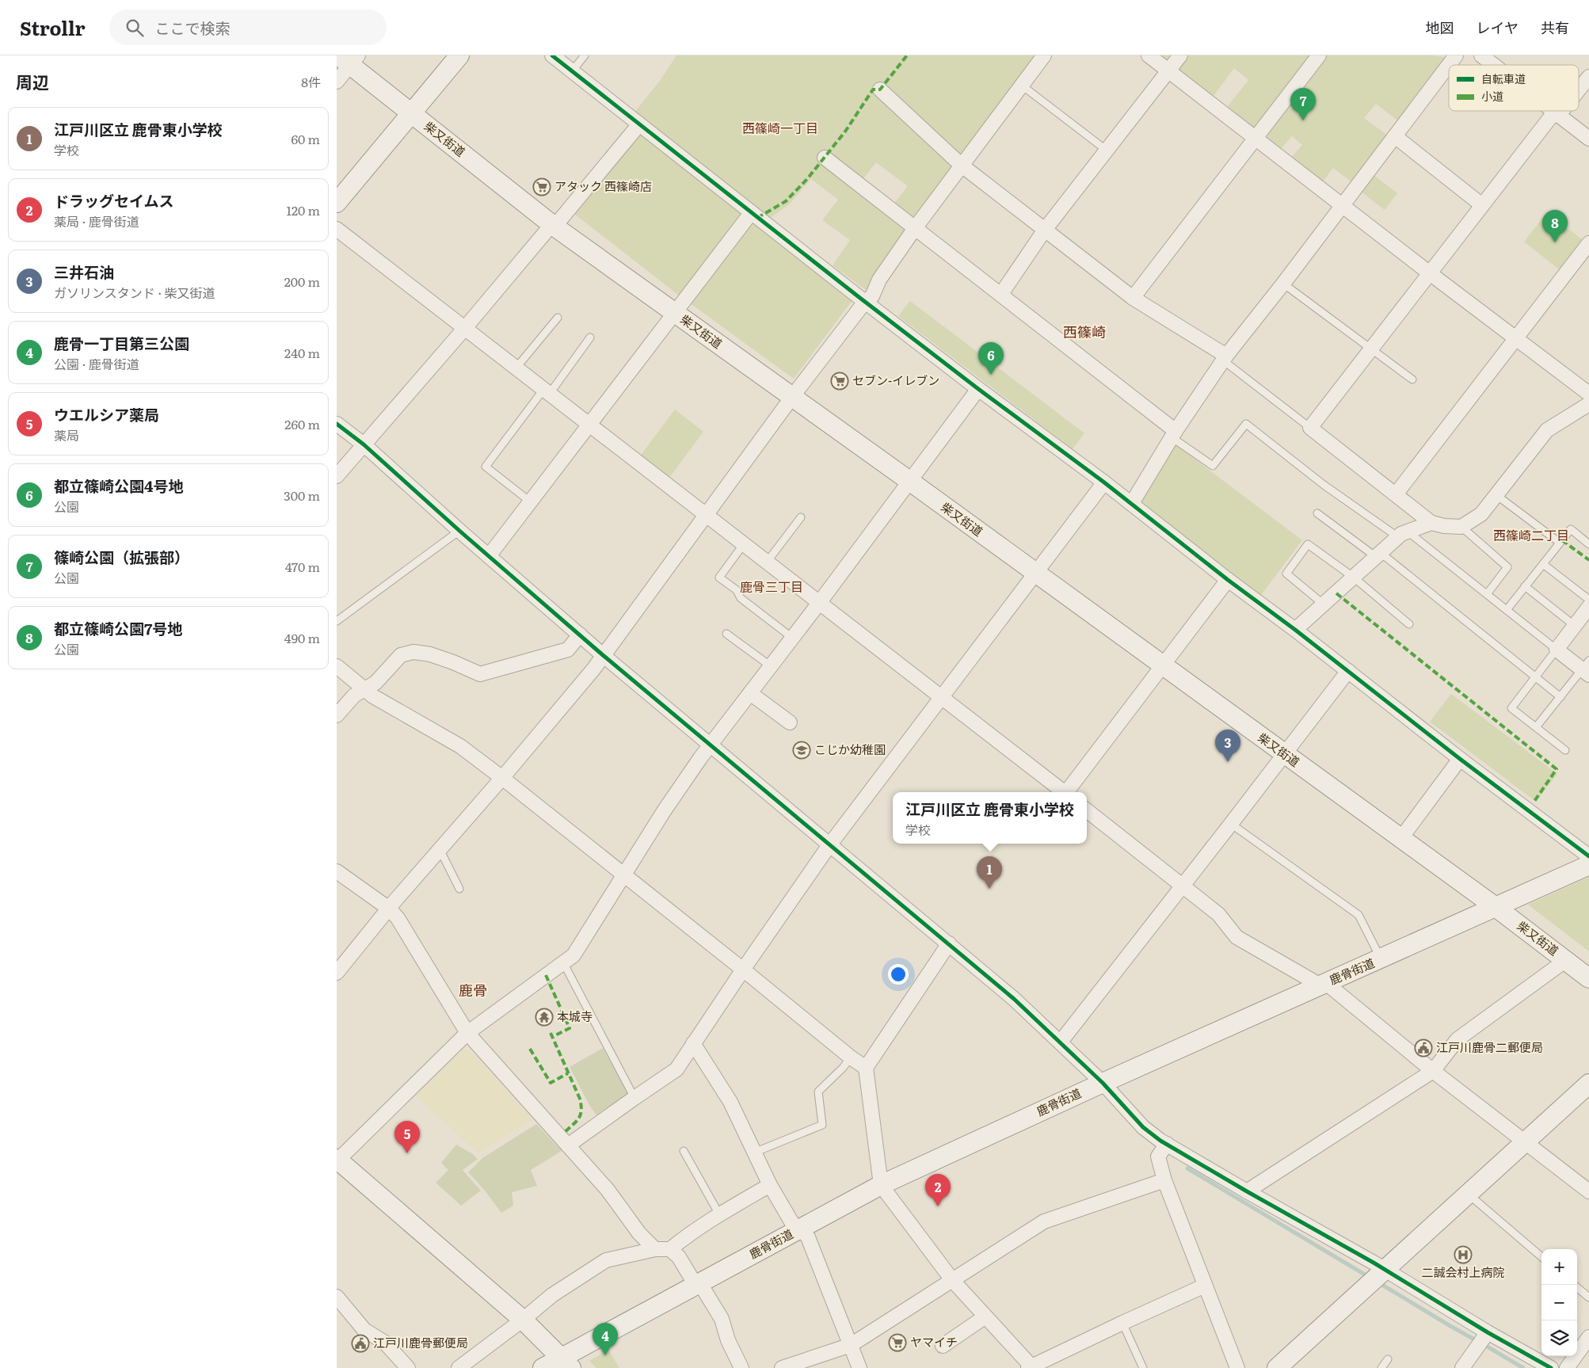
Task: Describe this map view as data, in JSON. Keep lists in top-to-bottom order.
{
  "streets": {
    "street": ["柴又街道", "鹿骨街道"]
  },
  "crossings": [
    ["柴又街道", "鹿骨街道"]
  ],
  "districts": [
    "西篠崎一丁目",
    "西篠崎",
    "西篠崎二丁目",
    "鹿骨三丁目",
    "鹿骨"
  ],
  "places": {
    "supermarket": ["アタック 西篠崎店", "セブン-イレブン", "ヤマイチ"],
    "school or university": ["こじか幼稚園"],
    "temple": ["本城寺"],
    "public building": ["江戸川鹿骨二郵便局", "江戸川鹿骨郵便局"],
    "hospital": ["二誠会村上病院"]
  },
  "legend": ["自転車道", "小道"],
  "page": {
    "header": "Strollr",
    "search": "ここで検索",
    "nav": ["地図", "レイヤ", "共有"],
    "heading": ["周辺", "8件"],
    "pins": [
      "7",
      "8",
      "6",
      "3",
      "1",
      "5",
      "2",
      "4"
    ],
    "list": [
      {
        "mark": "1",
        "name": "江戸川区立 鹿骨東小学校",
        "note": "学校",
        "value": "60 m"
      },
      {
        "mark": "2",
        "name": "ドラッグセイムス",
        "note": "薬局 · 鹿骨街道",
        "value": "120 m"
      },
      {
        "mark": "3",
        "name": "三井石油",
        "note": "ガソリンスタンド · 柴又街道",
        "value": "200 m"
      },
      {
        "mark": "4",
        "name": "鹿骨一丁目第三公園",
        "note": "公園 · 鹿骨街道",
        "value": "240 m"
      },
      {
        "mark": "5",
        "name": "ウエルシア薬局",
        "note": "薬局",
        "value": "260 m"
      },
      {
        "mark": "6",
        "name": "都立篠崎公園4号地",
        "note": "公園",
        "value": "300 m"
      },
      {
        "mark": "7",
        "name": "篠崎公園（拡張部）",
        "note": "公園",
        "value": "470 m"
      },
      {
        "mark": "8",
        "name": "都立篠崎公園7号地",
        "note": "公園",
        "value": "490 m"
      }
    ],
    "popup": ["江戸川区立 鹿骨東小学校", "学校"],
    "map_buttons": ["+", "−"]
  }
}
